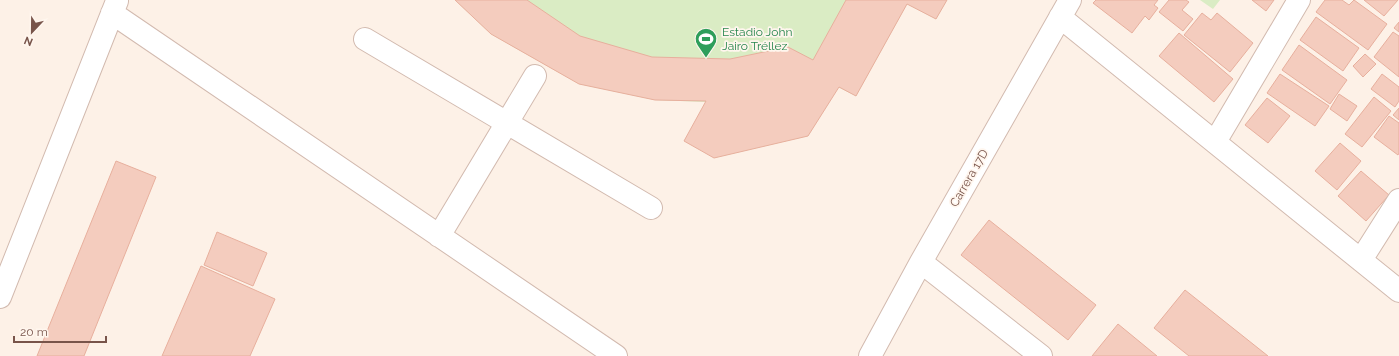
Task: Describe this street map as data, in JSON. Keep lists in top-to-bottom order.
{
  "streets": {
    "street": ["Carrera 17D"]
  },
  "places": {
    "sports": ["Estadio John Jairo Tréllez"]
  },
  "scale_bar": "20 m",
  "north": "bottom"
}
